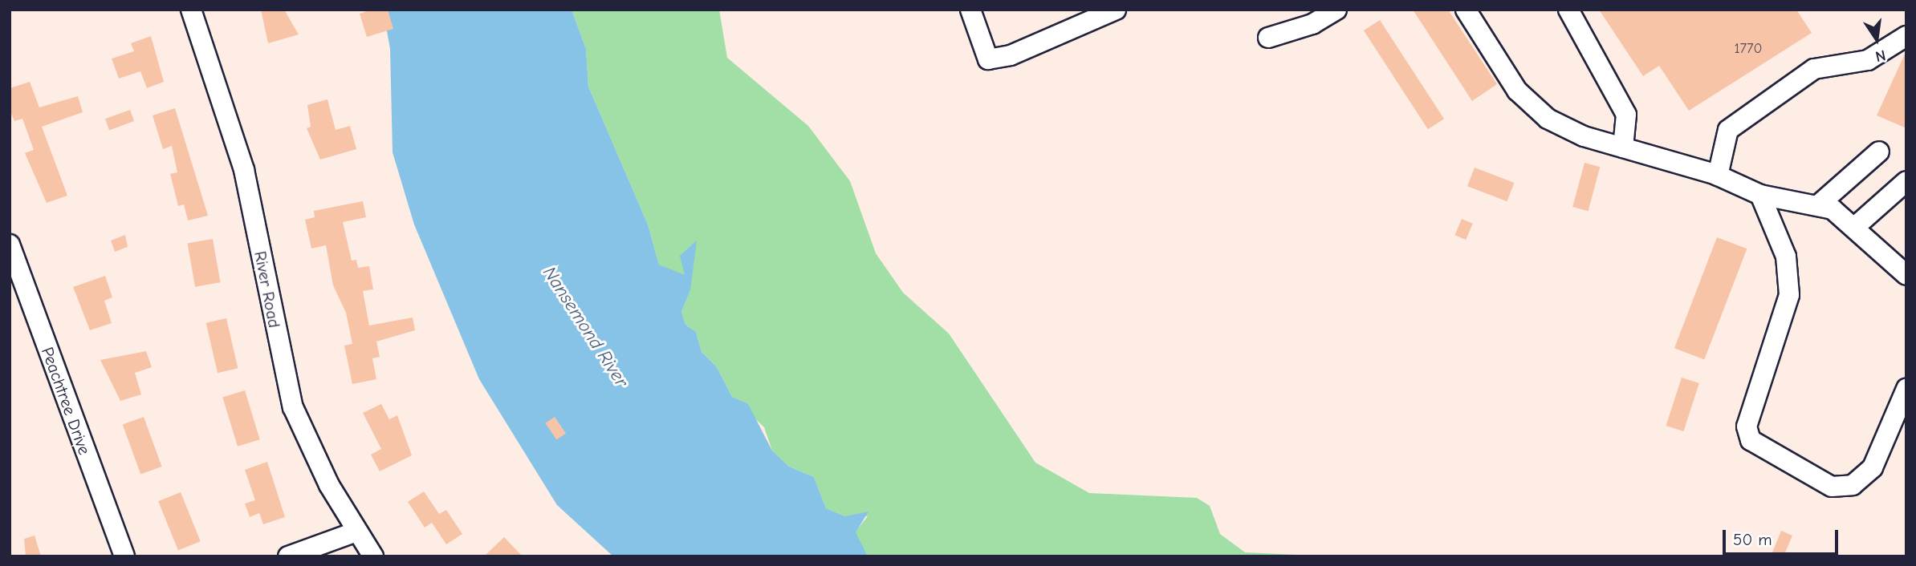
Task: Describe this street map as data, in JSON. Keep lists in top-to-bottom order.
{
  "streets": {
    "street": ["River Road", "Peachtree Drive"]
  },
  "water": ["Nansemond River"],
  "house_numbers": ["1770"],
  "scale_bar": "50 m",
  "north": "bottom"
}
